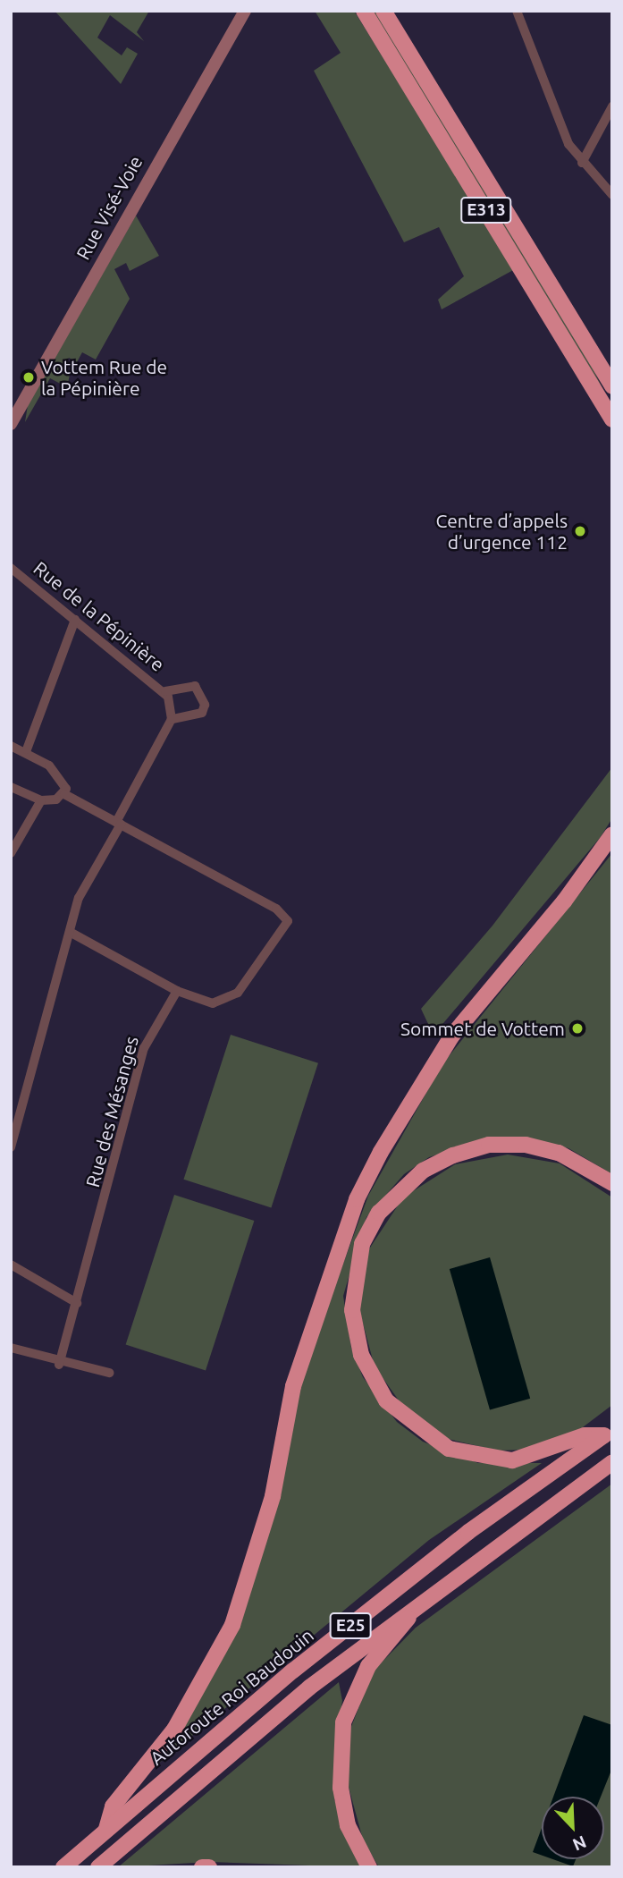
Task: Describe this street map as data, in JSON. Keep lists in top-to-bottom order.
{
  "streets": {
    "highway": ["E313", "E25", "Autoroute Roi Baudouin"],
    "street": ["Rue Visé-Voie", "Rue de la Pépinière", "Rue des Mésanges"]
  },
  "places": ["Vottem Rue de la Pépinière", "Centre d’appels d’urgence 112", "Sommet de Vottem"],
  "north": "bottom right"
}
